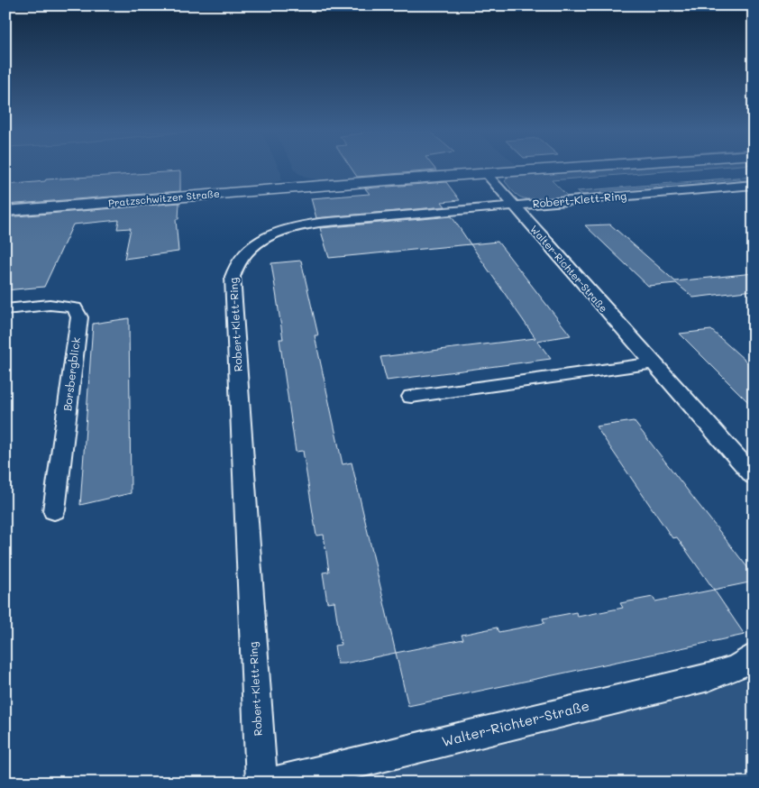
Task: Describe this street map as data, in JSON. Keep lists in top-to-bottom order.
{
  "streets": {
    "street": [
      "Pratzschwitzer Straße",
      "Robert-Klett-Ring",
      "Walter-Richter-Straße",
      "Borsbergblick"
    ]
  },
  "crossings": [
    ["Pratzschwitzer Straße", "Walter-Richter-Straße"],
    ["Robert-Klett-Ring", "Walter-Richter-Straße"]
  ]
}
